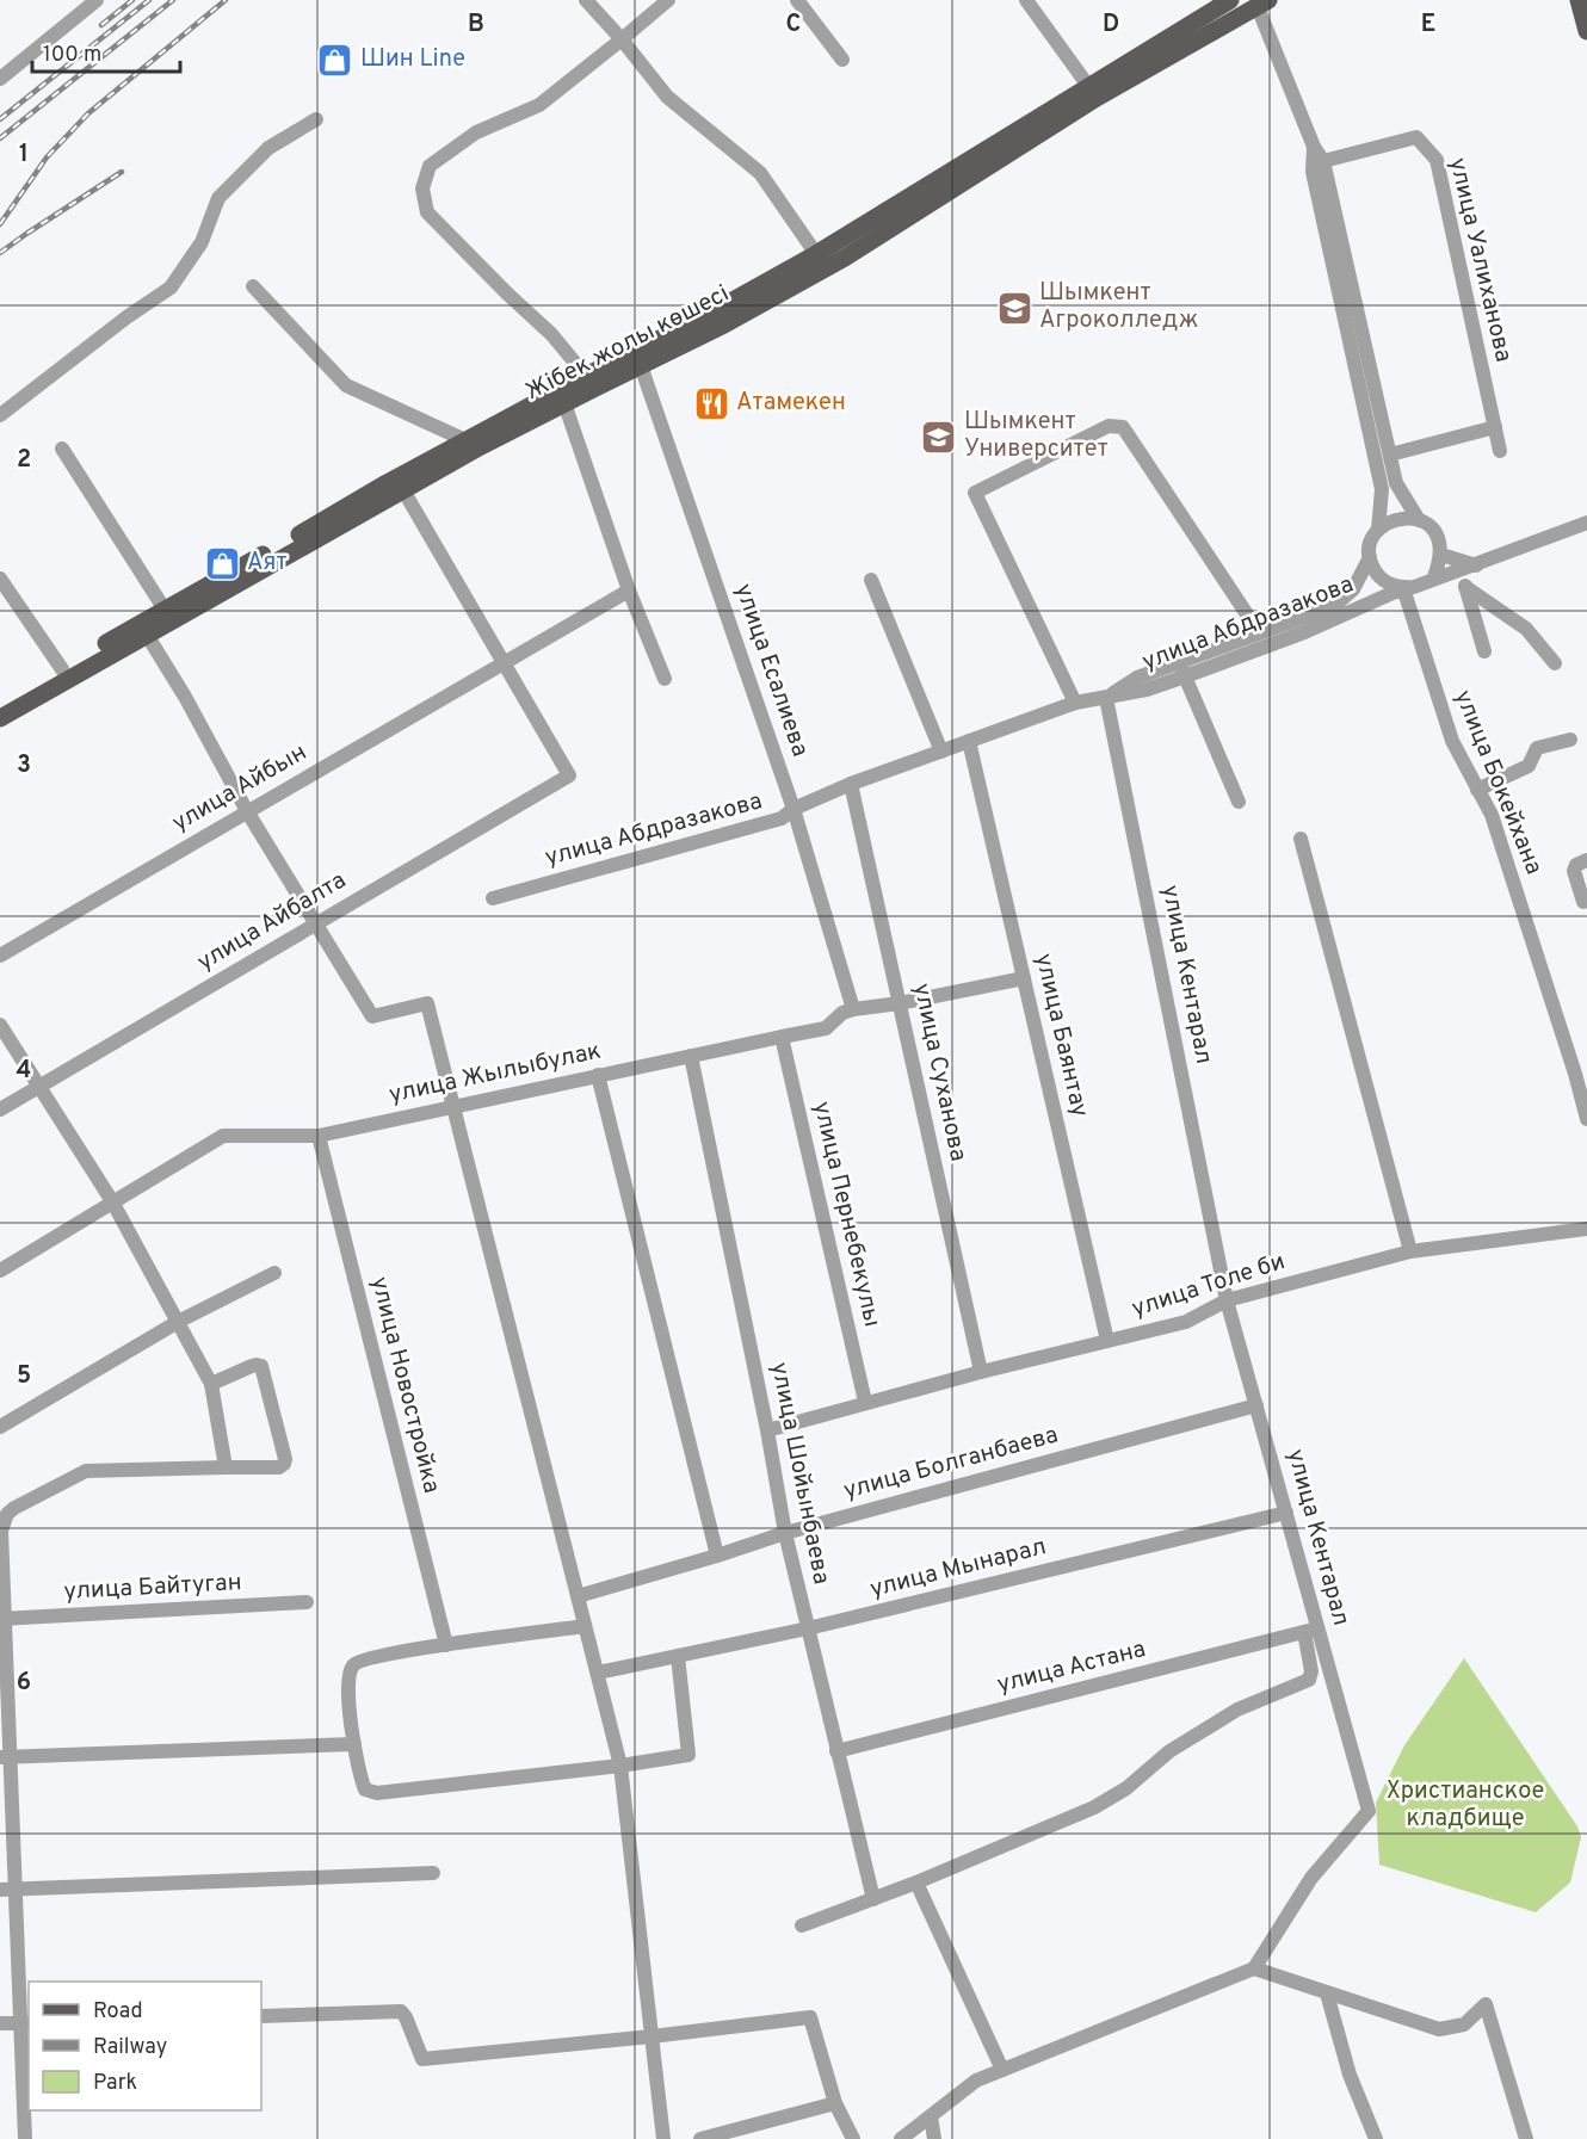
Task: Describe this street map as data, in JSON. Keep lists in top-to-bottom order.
{
  "streets": {
    "main road": ["Жібек жолы көшесі"],
    "street": [
      "улица Уалиханова",
      "улица Абдразакова",
      "улица Есалиева",
      "улица Бокейхана",
      "улица Айбын",
      "улица Айбалта",
      "улица Кентарал",
      "улица Баянтау",
      "улица Суханова",
      "улица Жылыбулак",
      "улица Пернебекулы",
      "улица Толе би",
      "улица Новостройка",
      "улица Болганбаева",
      "улица Шойынбаева",
      "улица Мынарал",
      "улица Байтуган",
      "улица Астана"
    ]
  },
  "crossings": [
    ["Жібек жолы көшесі", "улица Есалиева"],
    ["улица Абдразакова", "улица Есалиева"],
    ["улица Абдразакова", "улица Бокейхана"],
    ["улица Абдразакова", "улица Кентарал"],
    ["улица Абдразакова", "улица Баянтау"],
    ["улица Абдразакова", "улица Суханова"],
    ["улица Есалиева", "улица Жылыбулак"],
    ["улица Айбын", "улица Айбалта"],
    ["улица Кентарал", "улица Толе би"],
    ["улица Кентарал", "улица Болганбаева"],
    ["улица Кентарал", "улица Мынарал"],
    ["улица Кентарал", "улица Астана"],
    ["улица Баянтау", "улица Жылыбулак"],
    ["улица Баянтау", "улица Толе би"],
    ["улица Суханова", "улица Жылыбулак"],
    ["улица Суханова", "улица Толе би"],
    ["улица Жылыбулак", "улица Пернебекулы"],
    ["улица Жылыбулак", "улица Новостройка"],
    ["улица Жылыбулак", "улица Шойынбаева"],
    ["улица Пернебекулы", "улица Толе би"],
    ["улица Толе би", "улица Шойынбаева"],
    ["улица Болганбаева", "улица Шойынбаева"],
    ["улица Шойынбаева", "улица Мынарал"],
    ["улица Шойынбаева", "улица Астана"]
  ],
  "parks": ["Христианское кладбище"],
  "places": {
    "shop": ["Шин Line", "Аят"],
    "school or university": ["Шымкент Агроколледж", "Шымкент Университет"],
    "restaurant": ["Атамекен"]
  },
  "legend": ["Road", "Railway", "Park"],
  "scale_bar": "100 m",
  "grid": {
    "columns": [
      "B",
      "C",
      "D",
      "E"
    ],
    "rows": [
      "1",
      "2",
      "3",
      "4",
      "5",
      "6"
    ]
  }
}
